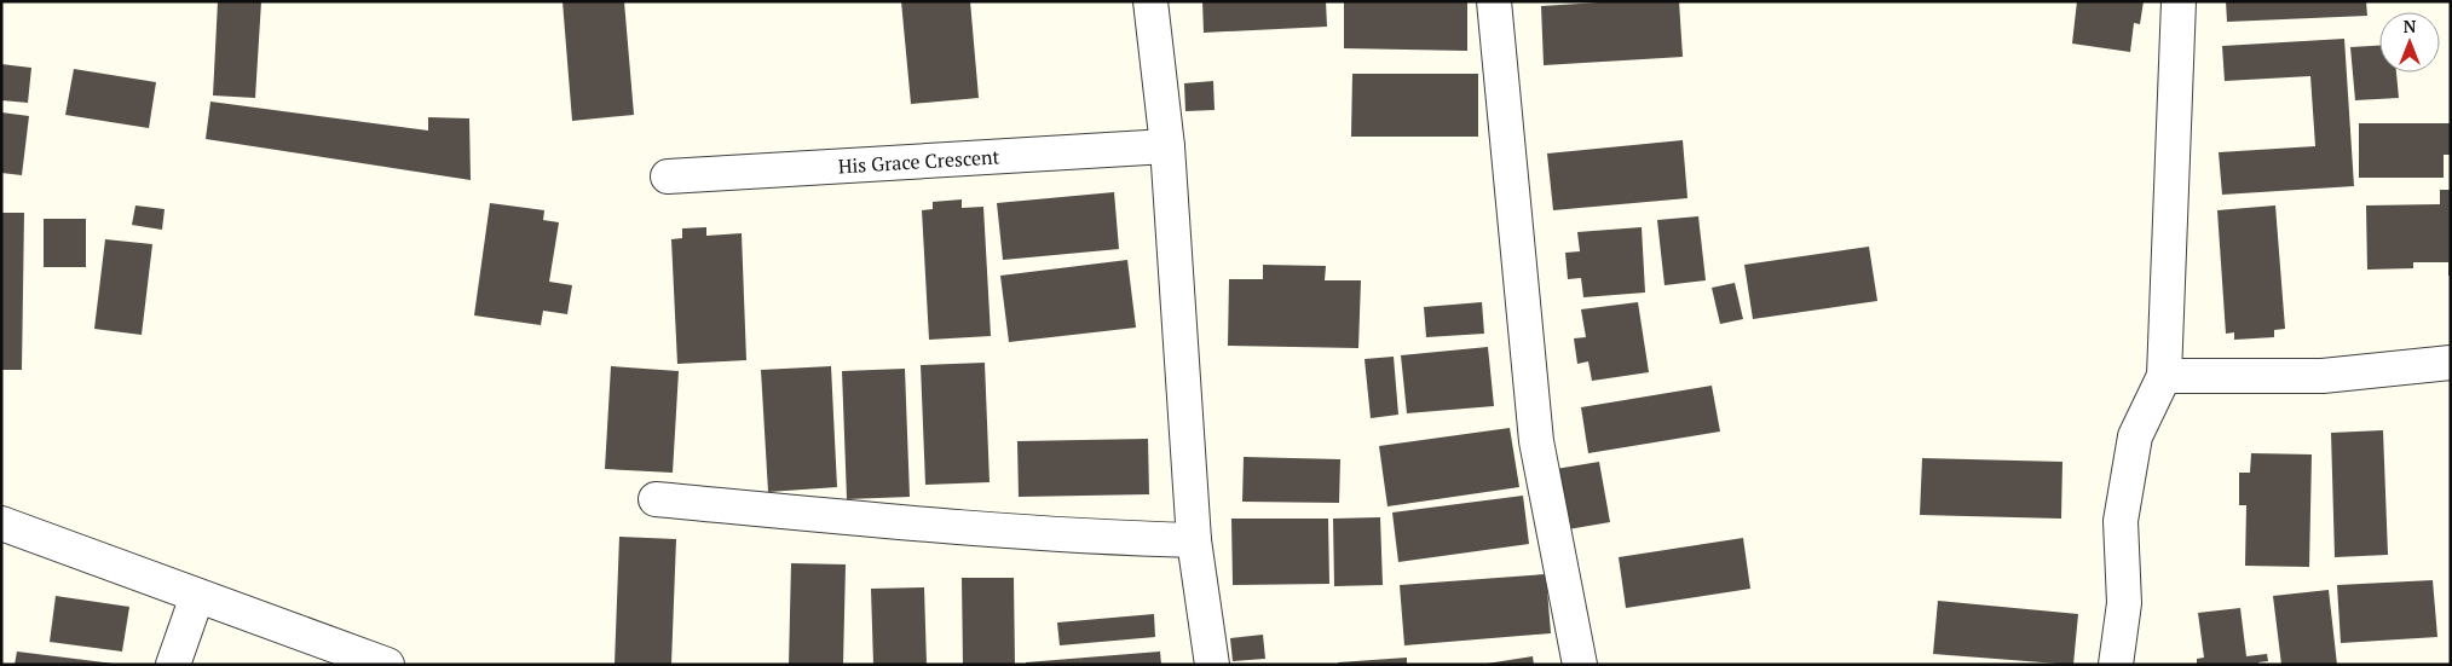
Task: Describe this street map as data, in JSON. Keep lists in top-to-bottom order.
{
  "streets": {
    "street": ["His Grace Crescent"]
  },
  "north": "top"
}
